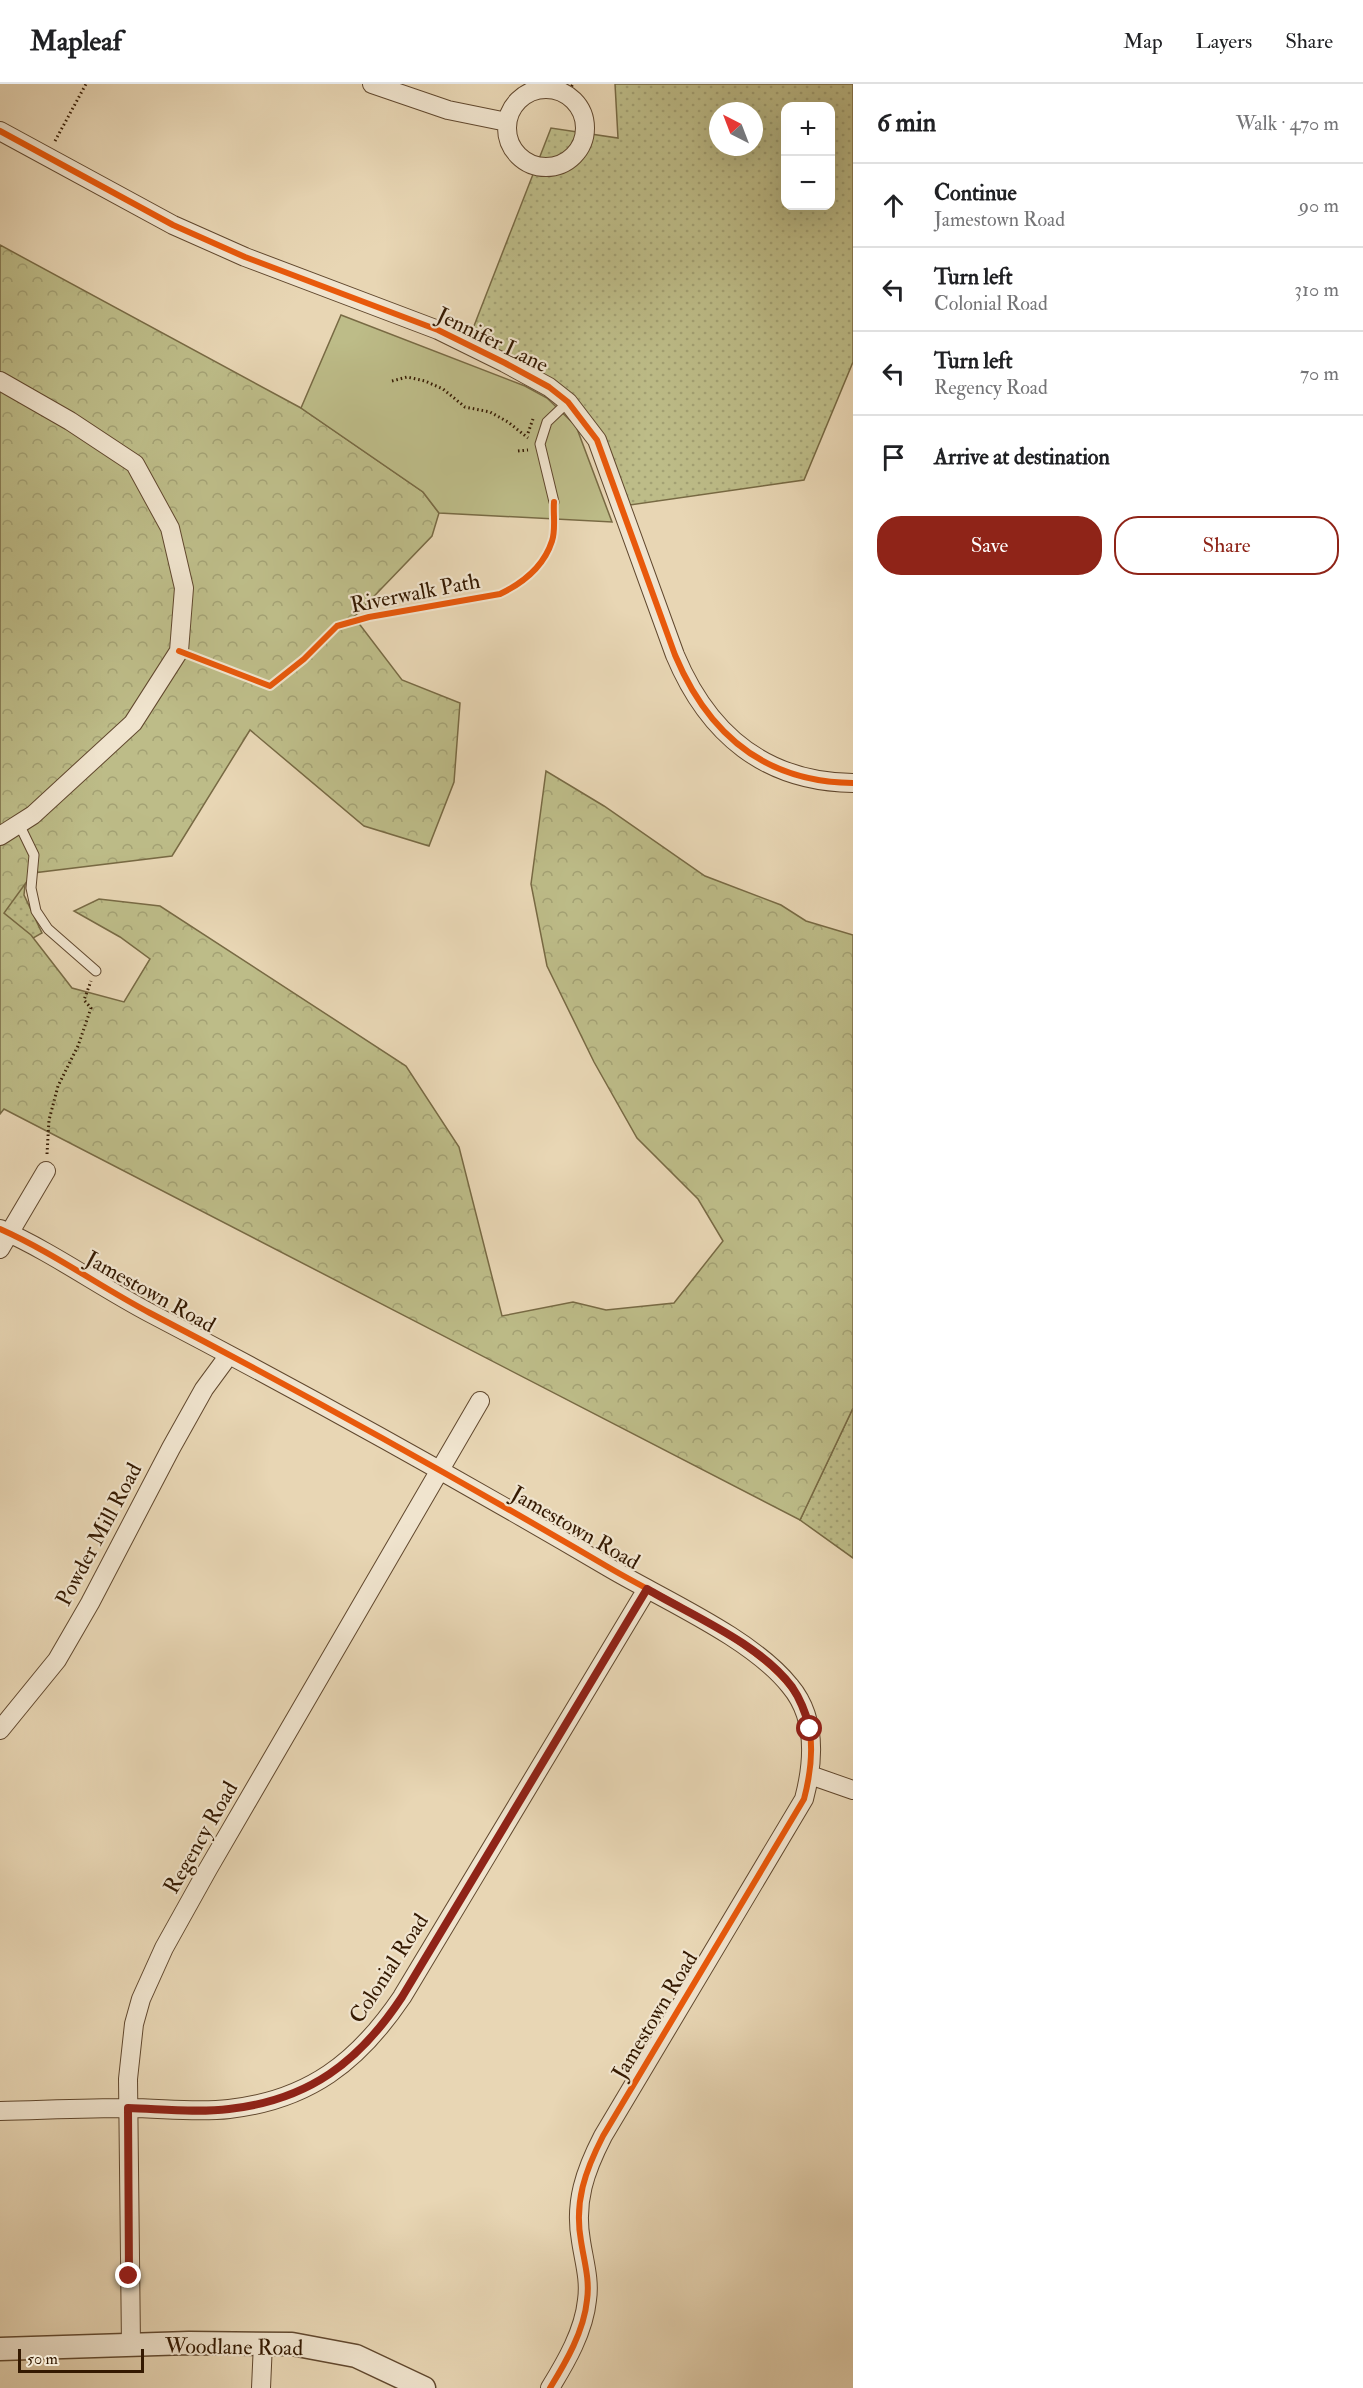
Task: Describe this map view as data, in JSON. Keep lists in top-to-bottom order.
{
  "streets": {
    "street": [
      "Jennifer Lane",
      "Jamestown Road",
      "Powder Mill Road",
      "Regency Road",
      "Colonial Road",
      "Woodlane Road"
    ],
    "cycle path": ["Riverwalk Path"]
  },
  "crossings": [
    ["Jamestown Road", "Powder Mill Road"],
    ["Jamestown Road", "Regency Road"],
    ["Jamestown Road", "Colonial Road"],
    ["Regency Road", "Colonial Road"],
    ["Regency Road", "Woodlane Road"]
  ],
  "scale_bar": "50 m",
  "north": "top left",
  "page": {
    "header": "Mapleaf",
    "nav": ["Map", "Layers", "Share"],
    "heading": ["6 min", "Walk · 470 m"],
    "map_buttons": ["+", "−"],
    "list": [
      ["Continue", "Jamestown Road", "90 m"],
      ["Turn left", "Colonial Road", "310 m"],
      ["Turn left", "Regency Road", "70 m"],
      "Arrive at destination"
    ],
    "buttons": ["Save", "Share"],
    "scale": "50 m"
  }
}
